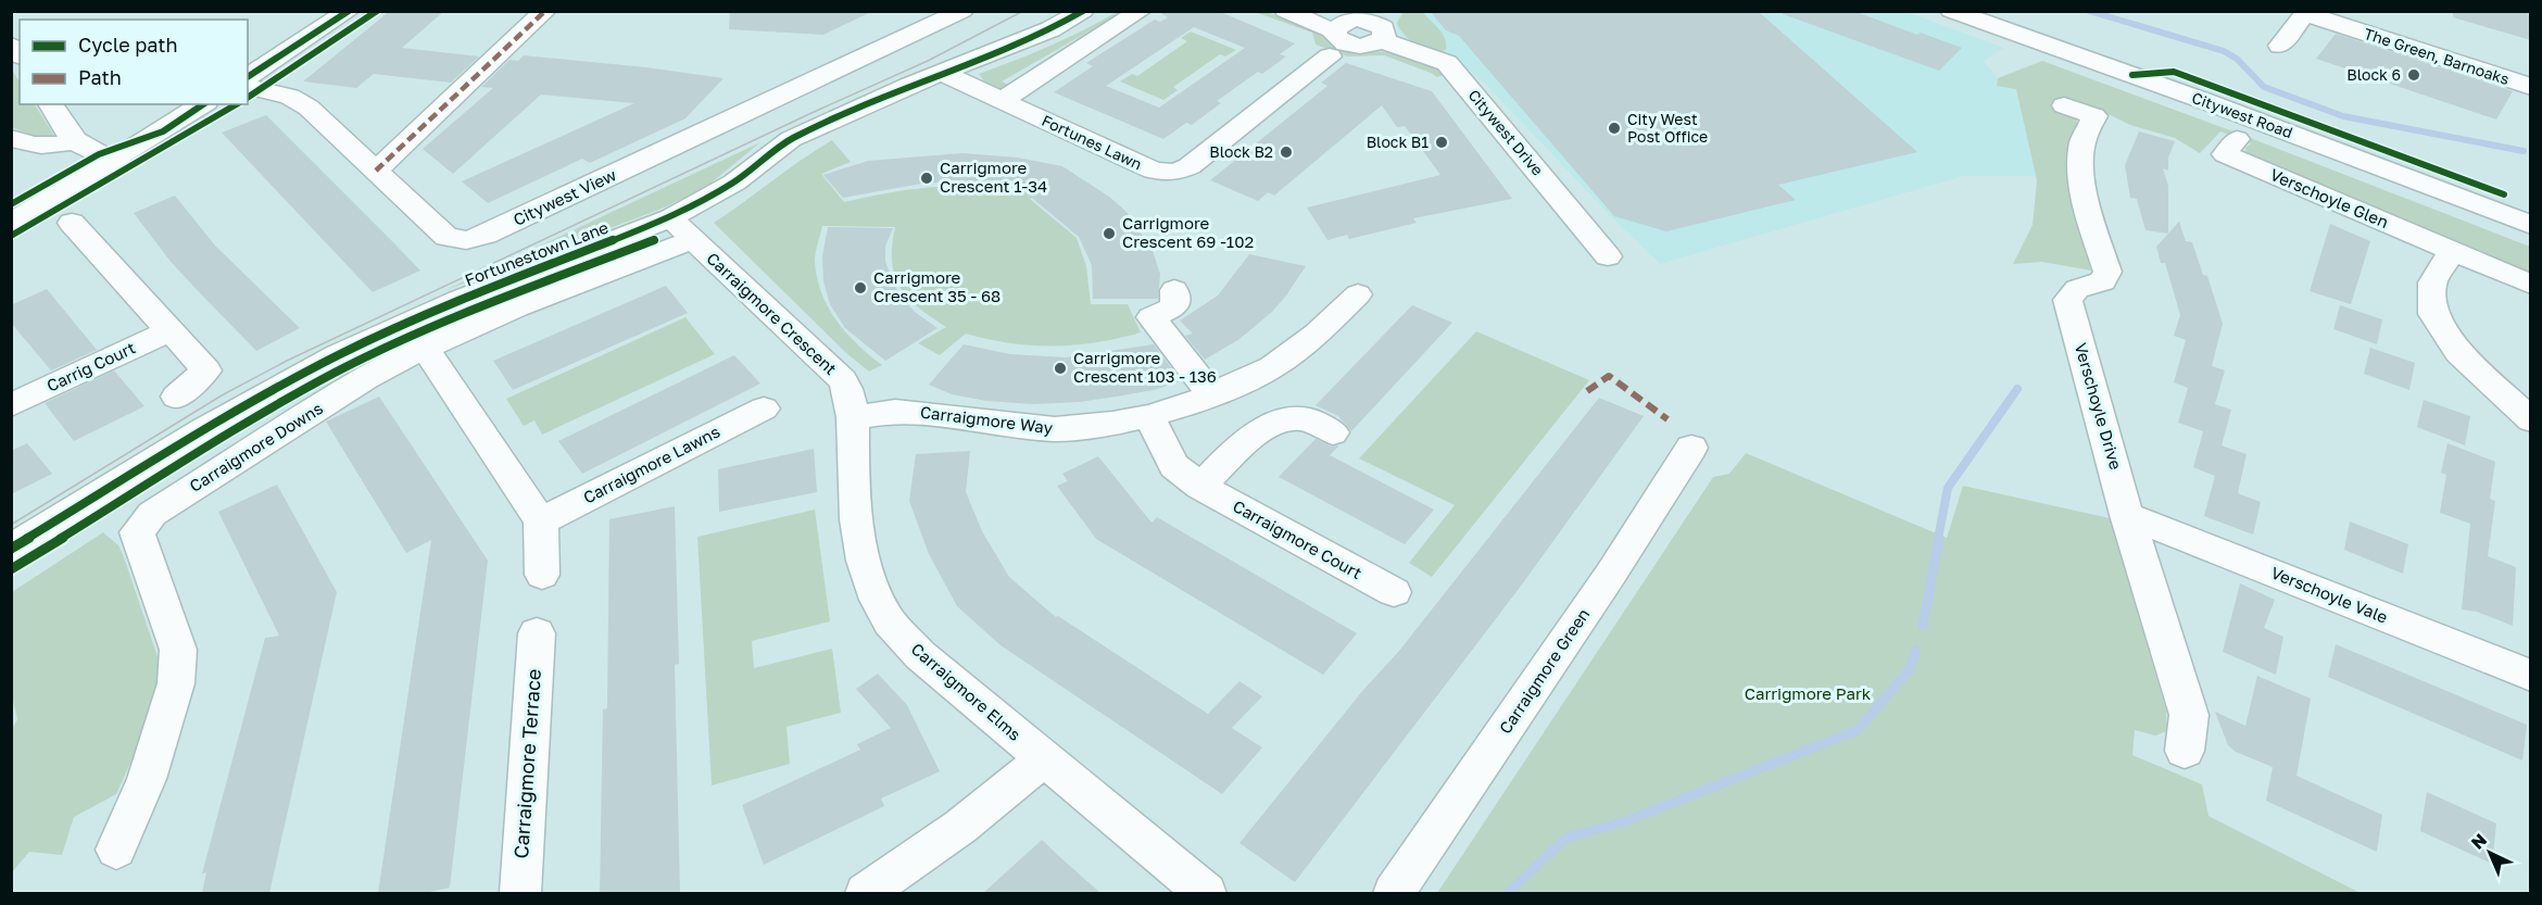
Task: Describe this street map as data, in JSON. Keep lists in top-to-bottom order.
{
  "streets": {
    "street": [
      "The Green, Barnoaks",
      "Citywest Road",
      "Citywest Drive",
      "Fortunes Lawn",
      "Citywest View",
      "Verschoyle Glen",
      "Fortunestown Lane",
      "Carraigmore Crescent",
      "Carrig Court",
      "Verschoyle Drive",
      "Carraigmore Way",
      "Carraigmore Downs",
      "Carraigmore Lawns",
      "Carraigmore Court",
      "Verschoyle Vale",
      "Carraigmore Green",
      "Carraigmore Elms",
      "Carraigmore Terrace"
    ]
  },
  "crossings": [
    ["Fortunes Lawn", "Fortunestown Lane"],
    ["Fortunestown Lane", "Carraigmore Crescent"],
    ["Fortunestown Lane", "Carraigmore Downs"],
    ["Carraigmore Crescent", "Carraigmore Way"],
    ["Carraigmore Crescent", "Carraigmore Downs"],
    ["Carraigmore Crescent", "Carraigmore Elms"],
    ["Verschoyle Drive", "Verschoyle Vale"],
    ["Carraigmore Way", "Carraigmore Court"],
    ["Carraigmore Way", "Carraigmore Elms"]
  ],
  "parks": ["Carrigmore Park"],
  "places": [
    "Block 6",
    "City West Post Office",
    "Block B1",
    "Block B2",
    "Carrigmore Crescent 1-34",
    "Carrigmore Crescent 69 -102",
    "Carrigmore Crescent 35 - 68",
    "Carrigmore Crescent 103 - 136"
  ],
  "legend": ["Cycle path", "Path"],
  "north": "top left"
}
